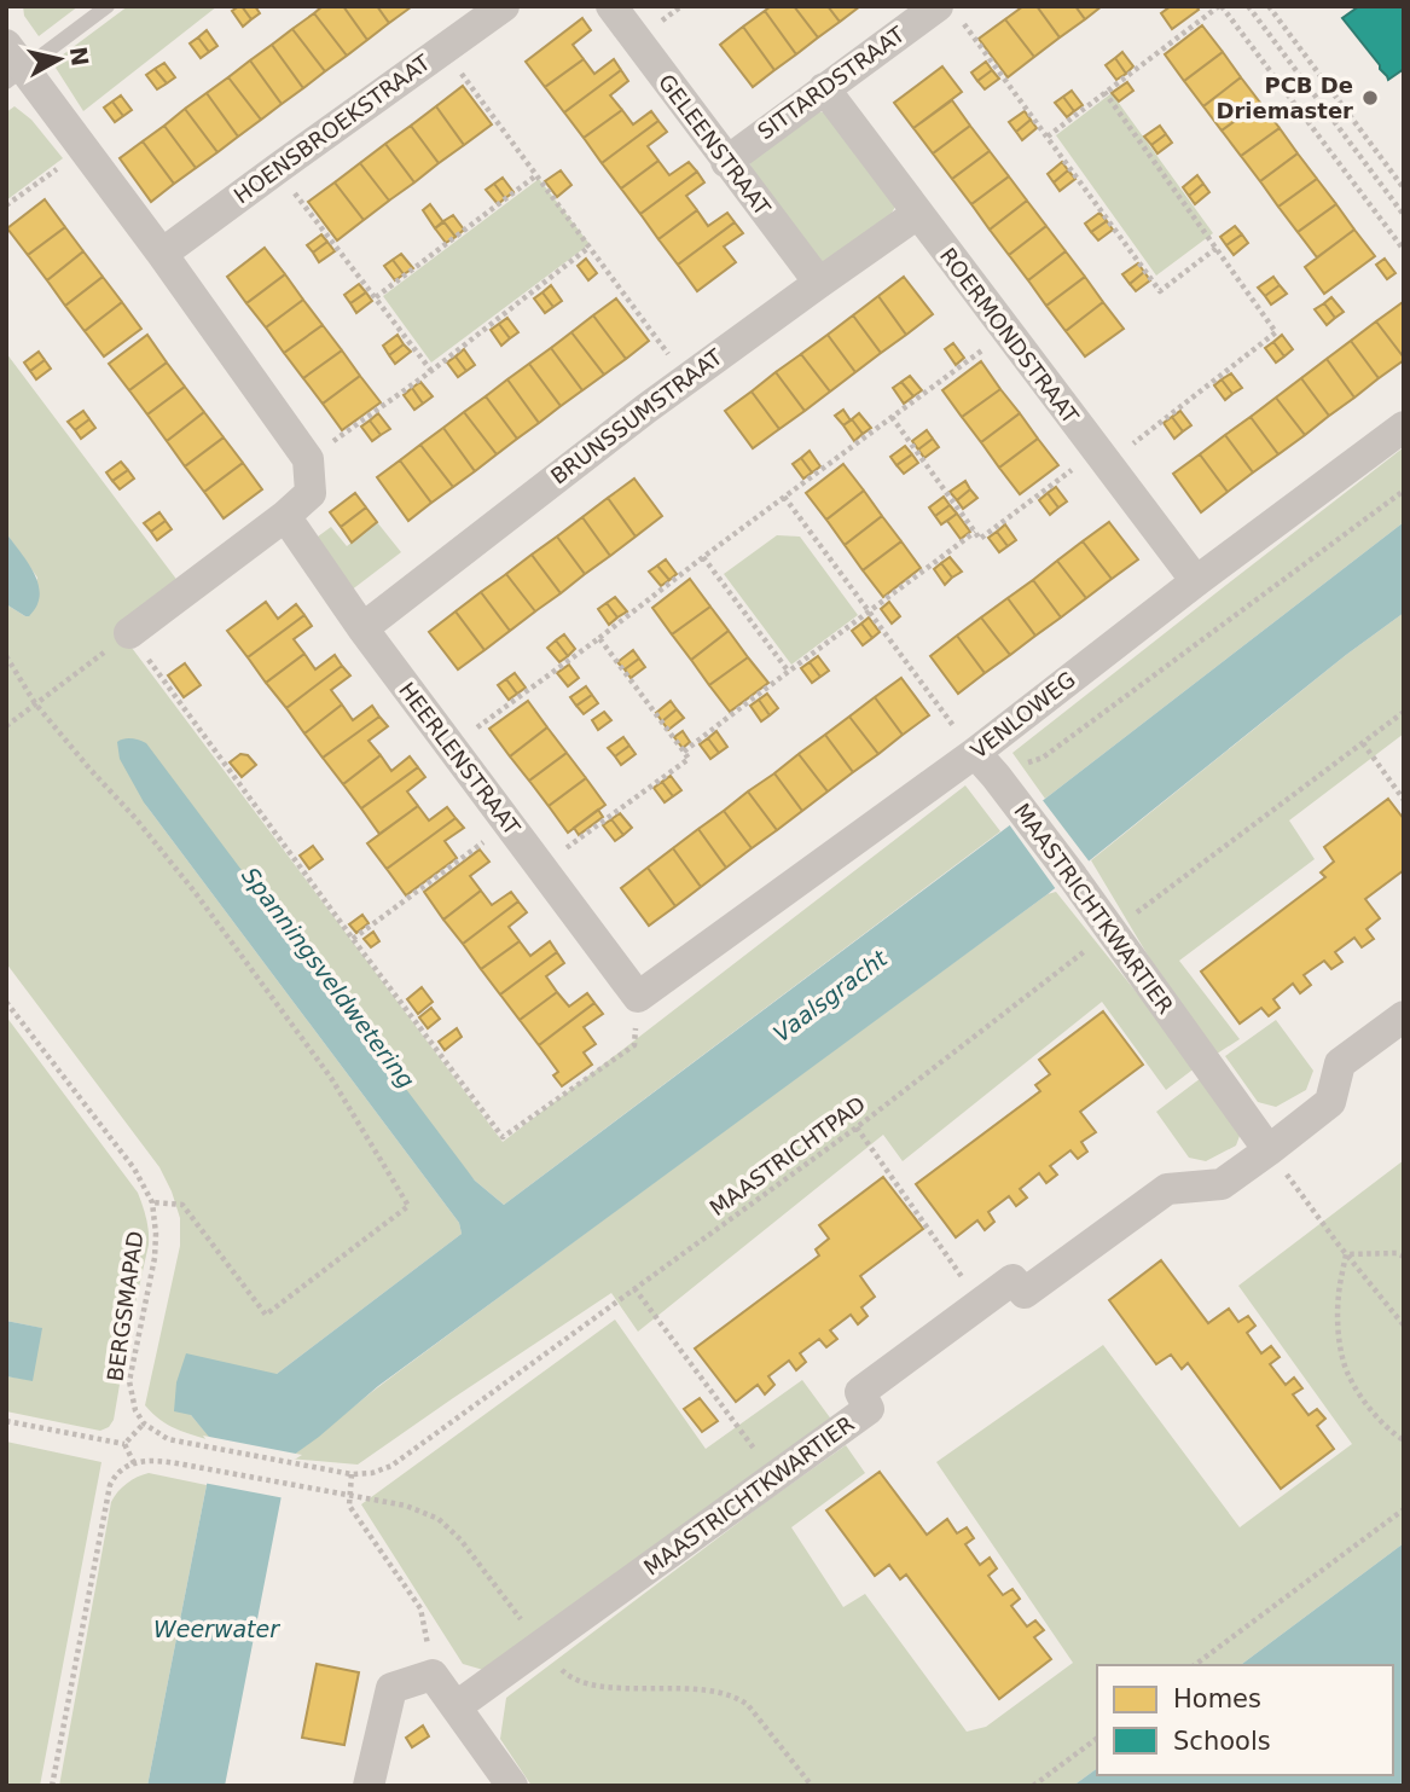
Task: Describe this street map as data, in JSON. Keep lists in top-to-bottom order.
{
  "streets": {
    "street": [
      "SITTARDSTRAAT",
      "HOENSBROEKSTRAAT",
      "GELEENSTRAAT",
      "ROERMONDSTRAAT",
      "BRUNSSUMSTRAAT",
      "VENLOWEG",
      "HEERLENSTRAAT",
      "MAASTRICHTKWARTIER"
    ],
    "path": ["MAASTRICHTPAD", "BERGSMAPAD"]
  },
  "crossings": [
    ["SITTARDSTRAAT", "GELEENSTRAAT"],
    ["SITTARDSTRAAT", "ROERMONDSTRAAT"],
    ["GELEENSTRAAT", "BRUNSSUMSTRAAT"],
    ["ROERMONDSTRAAT", "BRUNSSUMSTRAAT"],
    ["ROERMONDSTRAAT", "VENLOWEG"],
    ["BRUNSSUMSTRAAT", "HEERLENSTRAAT"],
    ["VENLOWEG", "HEERLENSTRAAT"],
    ["VENLOWEG", "MAASTRICHTKWARTIER"],
    ["MAASTRICHTKWARTIER", "MAASTRICHTPAD"],
    ["MAASTRICHTPAD", "BERGSMAPAD"]
  ],
  "water": ["Spanningsveldwetering", "Vaalsgracht", "Weerwater"],
  "places": ["PCB De Driemaster"],
  "legend": ["Homes", "Schools"],
  "north": "right"
}
